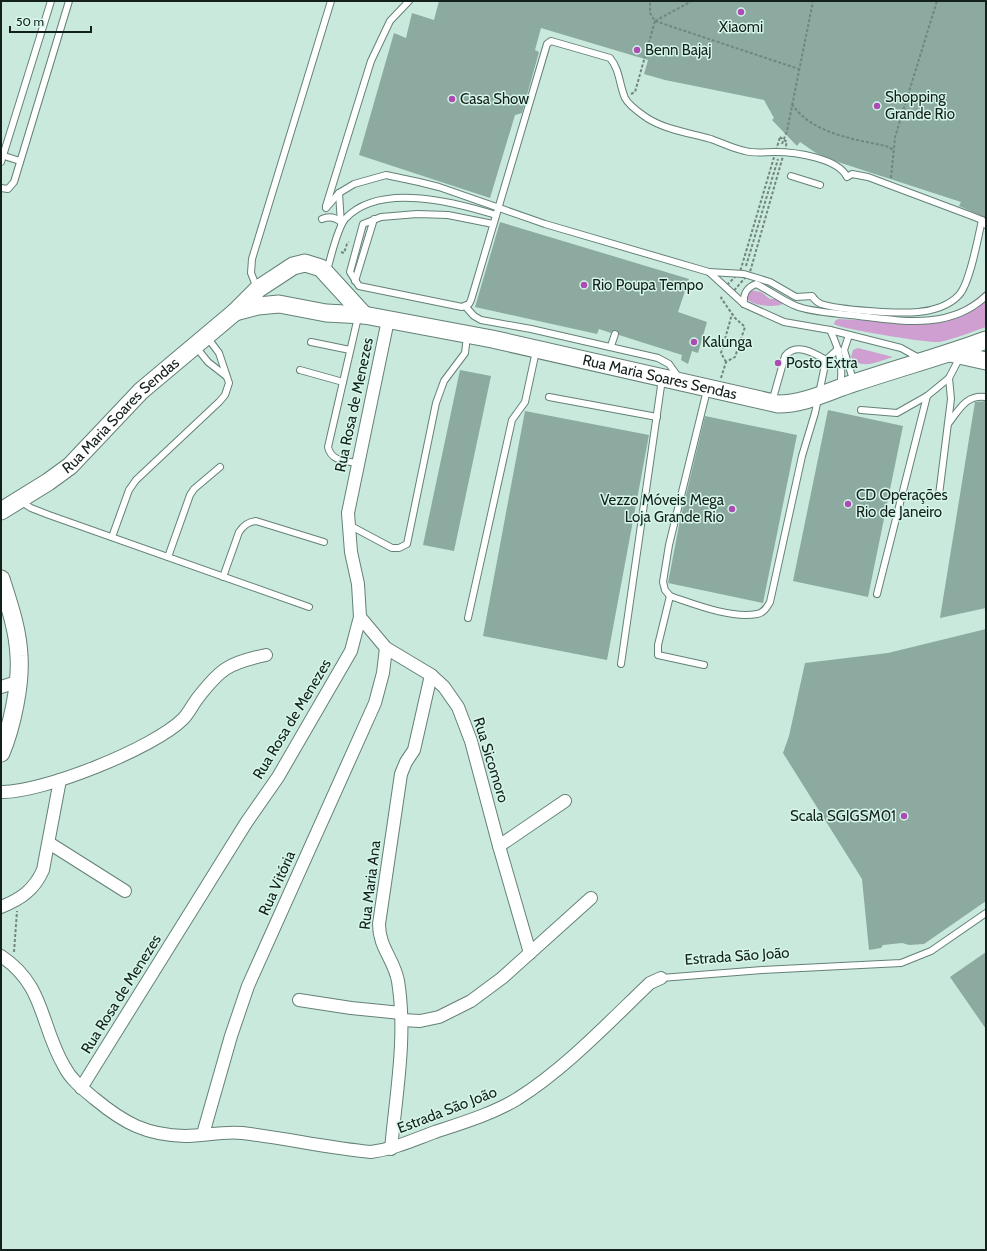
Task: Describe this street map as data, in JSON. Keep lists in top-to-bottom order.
{
  "streets": {
    "main road": ["Rua Maria Soares Sendas"],
    "street": [
      "Rua Rosa de Menezes",
      "Rua Sicomoro",
      "Rua Vitória",
      "Rua Maria Ana",
      "Estrada São João"
    ]
  },
  "crossings": [
    ["Rua Maria Soares Sendas", "Rua Rosa de Menezes"],
    ["Rua Rosa de Menezes", "Rua Sicomoro"],
    ["Rua Rosa de Menezes", "Estrada São João"],
    ["Rua Sicomoro", "Rua Vitória"],
    ["Rua Sicomoro", "Rua Maria Ana"],
    ["Rua Vitória", "Estrada São João"],
    ["Rua Maria Ana", "Estrada São João"]
  ],
  "places": [
    "Xiaomi",
    "Benn Bajaj",
    "Casa Show",
    "Shopping Grande Rio",
    "Rio Poupa Tempo",
    "Kalunga",
    "Posto Extra",
    "CD Operações Rio de Janeiro",
    "Vezzo Móveis Mega Loja Grande Rio",
    "Scala SGIGSM01"
  ],
  "scale_bar": "50 m"
}
